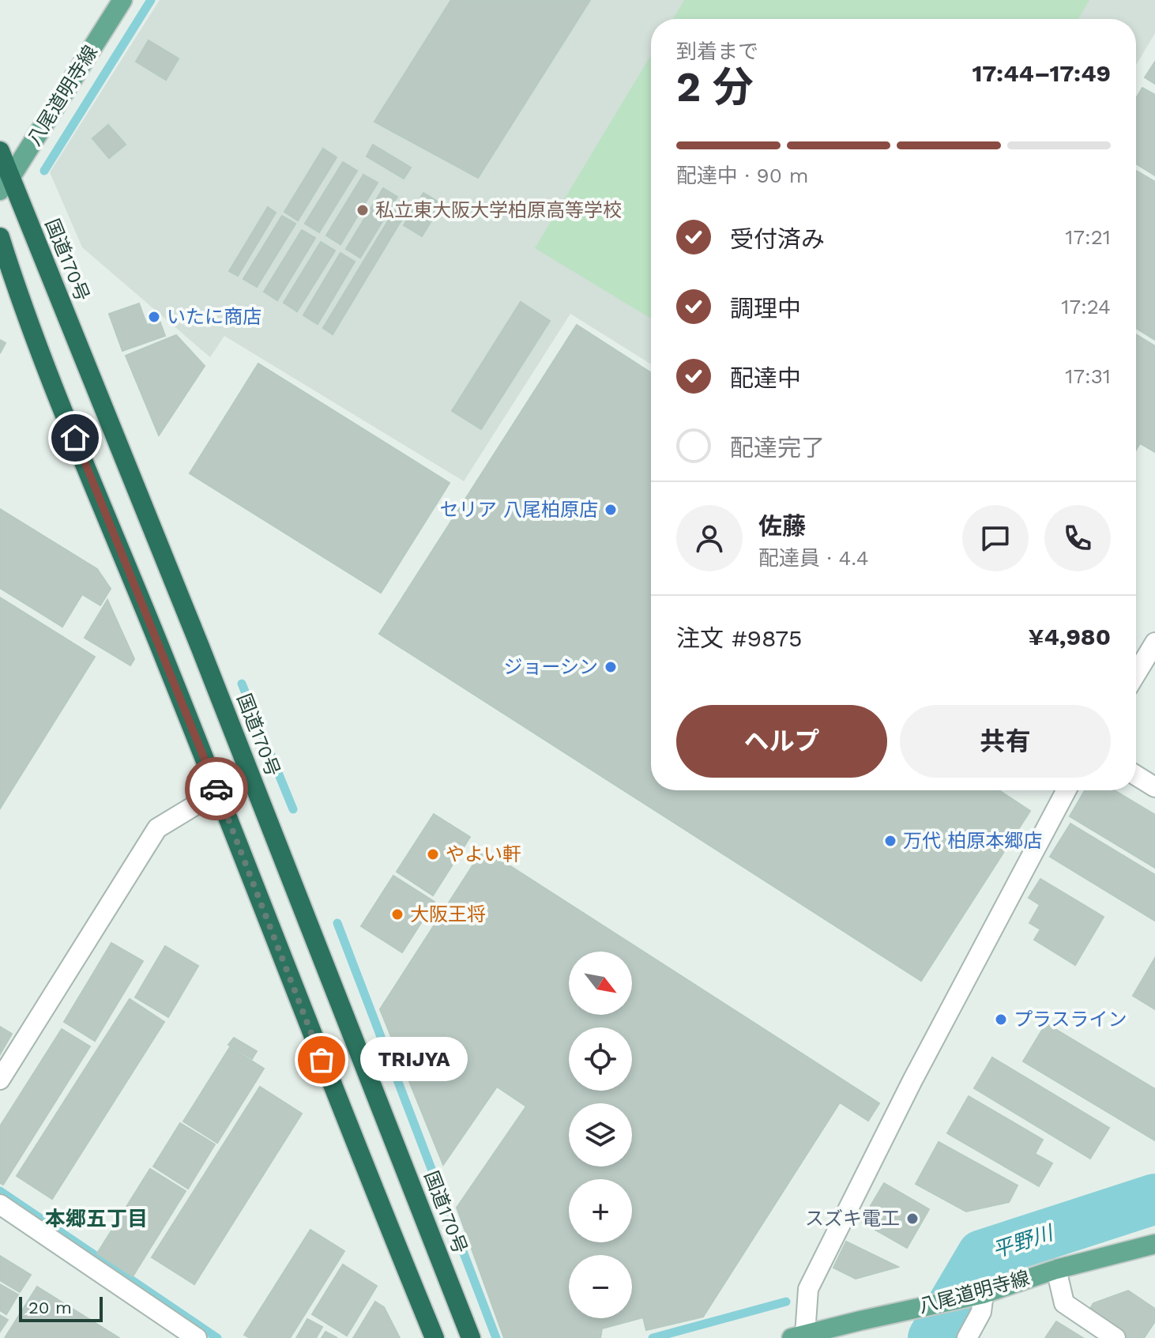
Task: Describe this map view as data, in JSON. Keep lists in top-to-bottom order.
{
  "streets": {
    "highway": ["国道170号"],
    "main road": ["八尾道明寺線"]
  },
  "crossings": [
    ["八尾道明寺線", "国道170号"]
  ],
  "districts": ["本郷五丁目"],
  "water": ["平野川"],
  "places": [
    "私立東大阪大学柏原高等学校",
    "いたに商店",
    "セリア 八尾柏原店",
    "ジョーシン",
    "万代 柏原本郷店",
    "やよい軒",
    "大阪王将",
    "プラスライン",
    "TRIJYA",
    "スズキ電工"
  ],
  "scale_bar": "20 m",
  "north": "bottom right",
  "page": {
    "heading": ["2 分", "到着まで", "17:44–17:49"],
    "panel": [
      "佐藤",
      "配達員 · 4.4",
      "注文 #9875",
      "¥4,980"
    ],
    "bar": "配達中 · 90 m",
    "list": [
      ["受付済み", "17:21"],
      ["調理中", "17:24"],
      ["配達中", "17:31"],
      "配達完了"
    ],
    "buttons": ["ヘルプ", "共有"],
    "map_buttons": ["+", "−"],
    "bubble": "TRIJYA",
    "scale": "20 m"
  }
}
